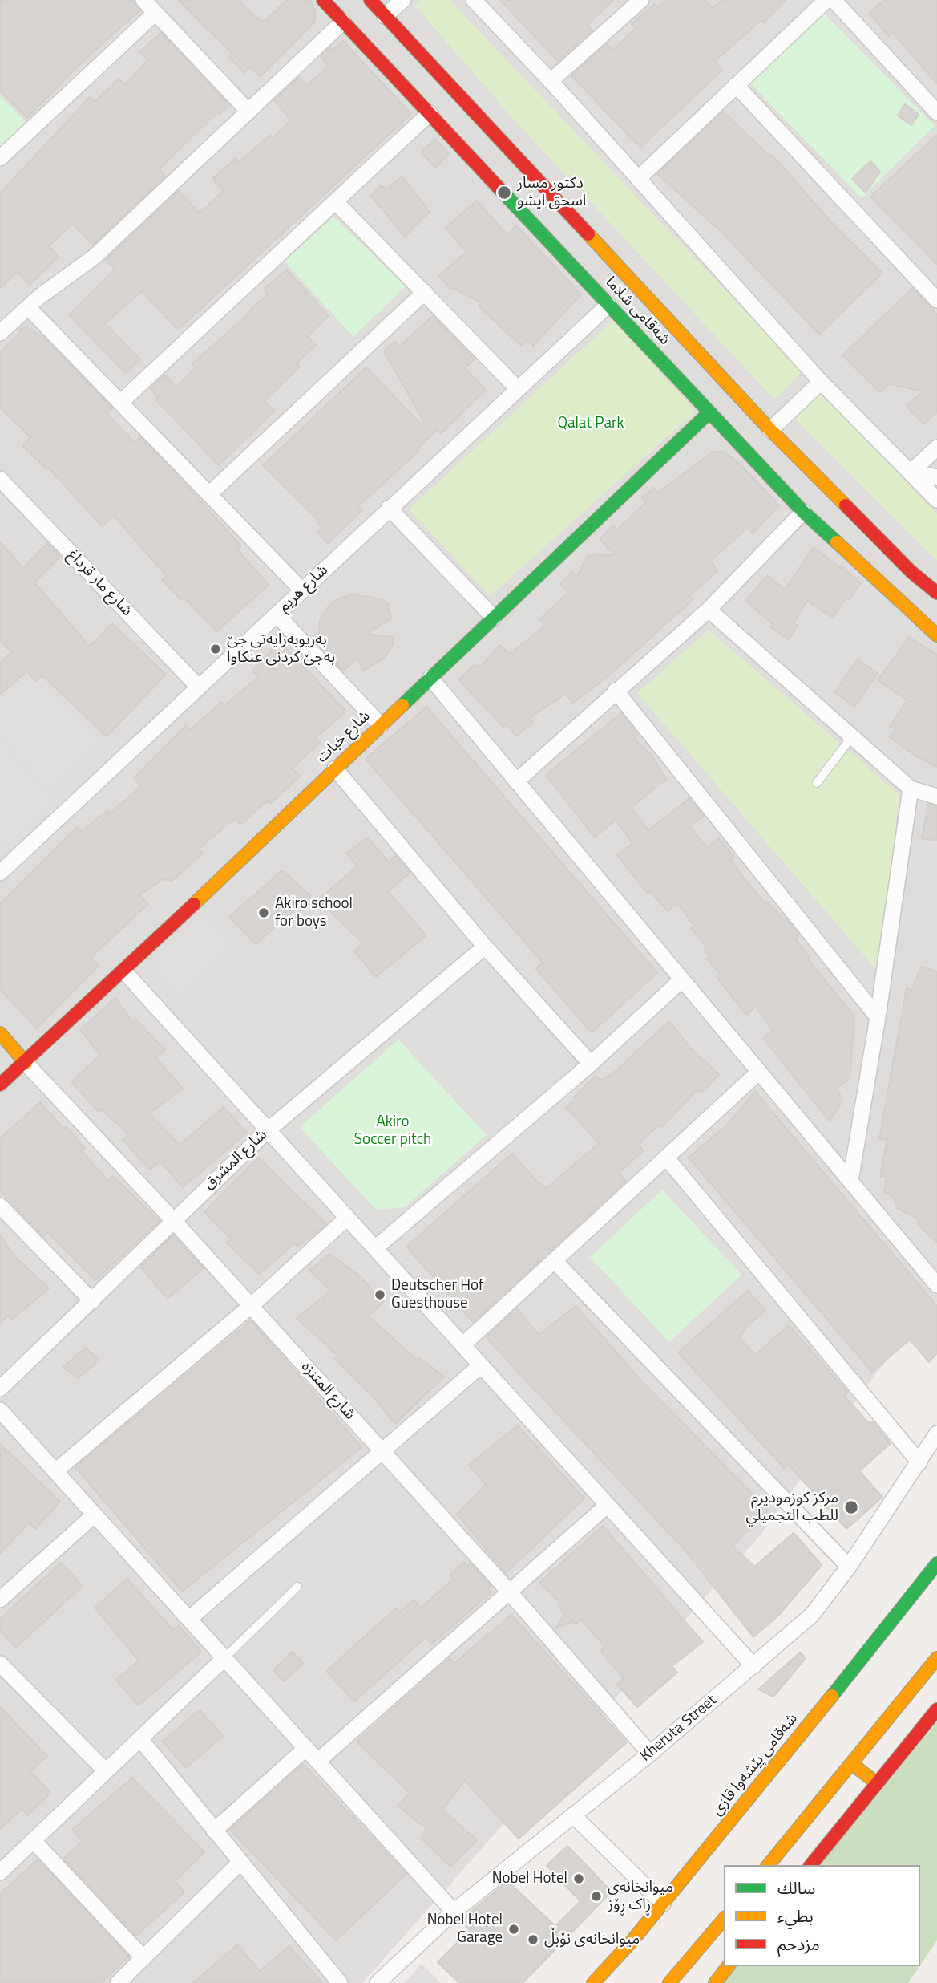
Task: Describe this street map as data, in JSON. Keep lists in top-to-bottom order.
{
  "streets": {
    "main road": [
      "شەقامی شلاما",
      "شارع خبات",
      "شارع المتنزه",
      "شەقامی پێشەوا قازی"
    ],
    "street": [
      "شارع مار قرداغ",
      "شارع هريم",
      "شارع المشرق",
      "Kheruta Street"
    ]
  },
  "crossings": [
    ["شەقامی شلاما", "شارع هريم"],
    ["شەقامی شلاما", "شارع خبات"],
    ["شارع مار قرداغ", "شارع هريم"],
    ["شارع خبات", "شارع المتنزه"],
    ["شارع المشرق", "شارع المتنزه"],
    ["شارع المتنزه", "Kheruta Street"]
  ],
  "parks": ["Qalat Park", "Akiro Soccer pitch"],
  "places": [
    "دكتور مسار اسحق ايشو",
    "بەریوبەرایەتی جێ بەجێ کردنی عنکاوا",
    "Akiro school for boys",
    "Deutscher Hof Guesthouse",
    "مركز كوزموديرم للطب التجميلي",
    "Nobel Hotel",
    "میوانخانەی ڕاک ڕۆز",
    "Nobel Hotel Garage",
    "میوانخانەی نۆبڵ"
  ],
  "legend": ["سالك", "بطيء", "مزدحم"]
}
